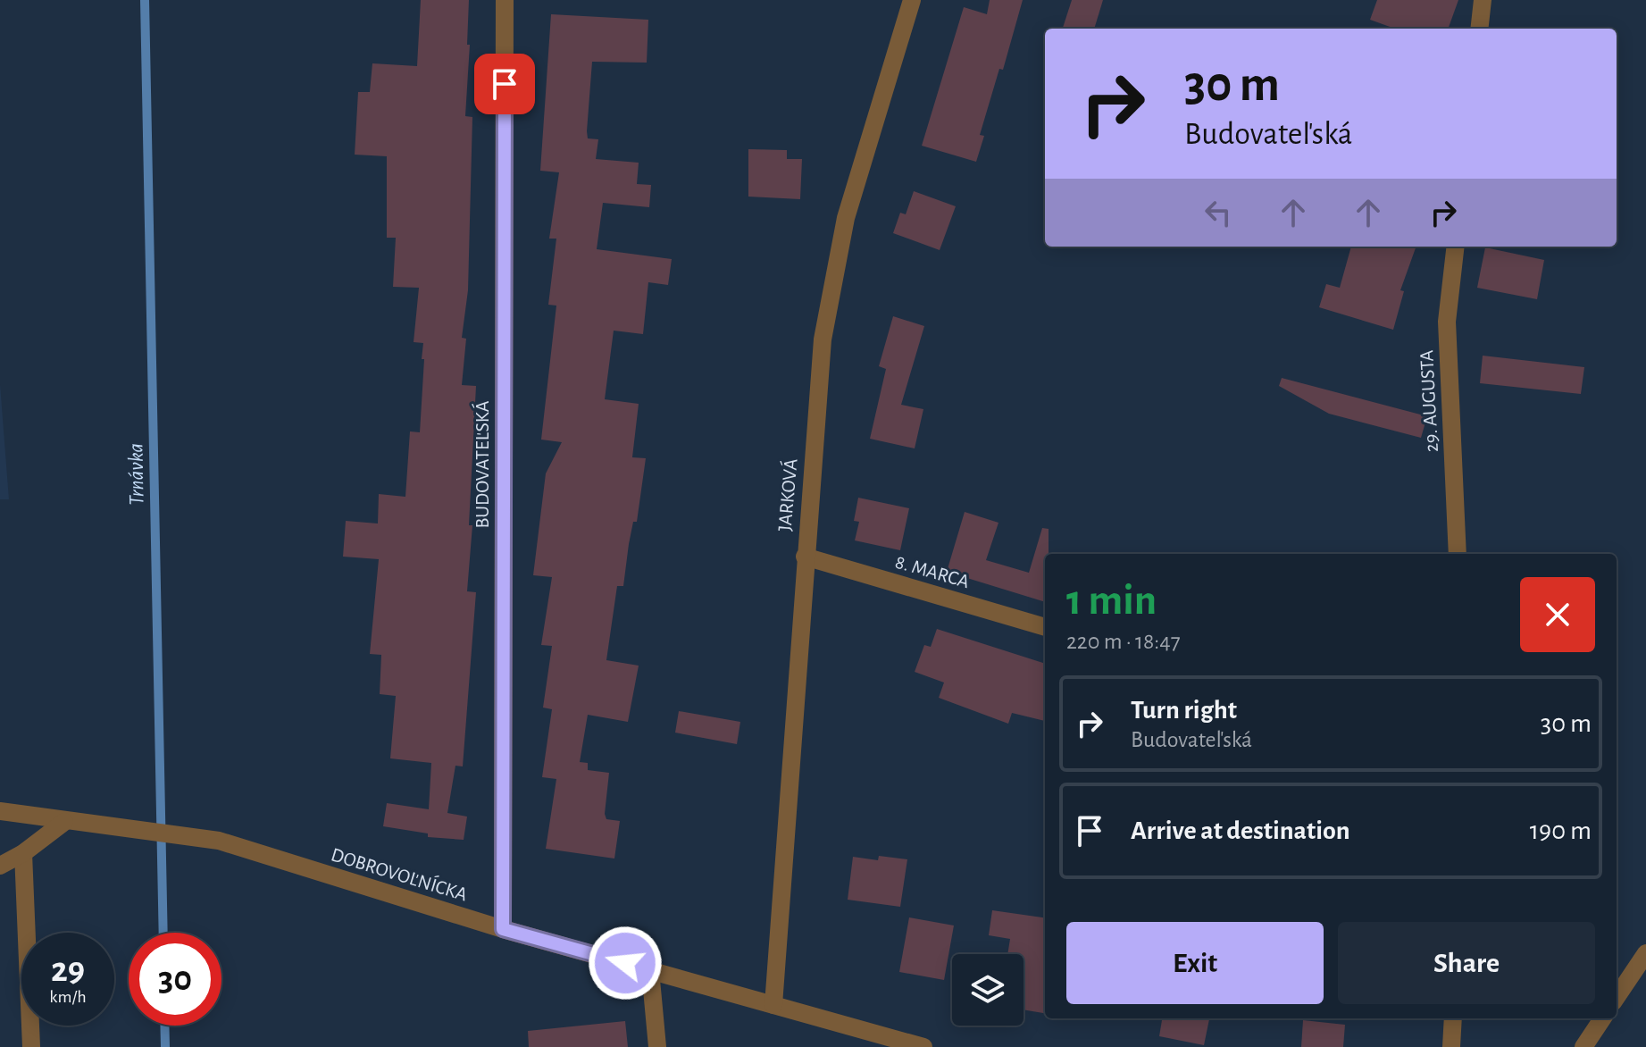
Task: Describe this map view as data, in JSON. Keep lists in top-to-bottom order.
{
  "streets": {
    "street": [
      "29. AUGUSTA",
      "BUDOVATEĽSKÁ",
      "JARKOVÁ",
      "8. MARCA",
      "DOBROVOĽNÍCKA"
    ]
  },
  "crossings": [
    ["BUDOVATEĽSKÁ", "DOBROVOĽNÍCKA"],
    ["JARKOVÁ", "8. MARCA"],
    ["JARKOVÁ", "DOBROVOĽNÍCKA"]
  ],
  "water": ["Trnávka"],
  "page": {
    "turn": ["30 m", "Budovateľská"],
    "heading": ["1 min", "220 m · 18:47"],
    "list": [
      {
        "name": "Turn right",
        "note": "Budovateľská",
        "value": "30 m"
      },
      {
        "name": "Arrive at destination",
        "value": "190 m"
      }
    ],
    "buttons": ["Exit", "Share"],
    "speed": "29 km/h",
    "limit": "30"
  }
}
